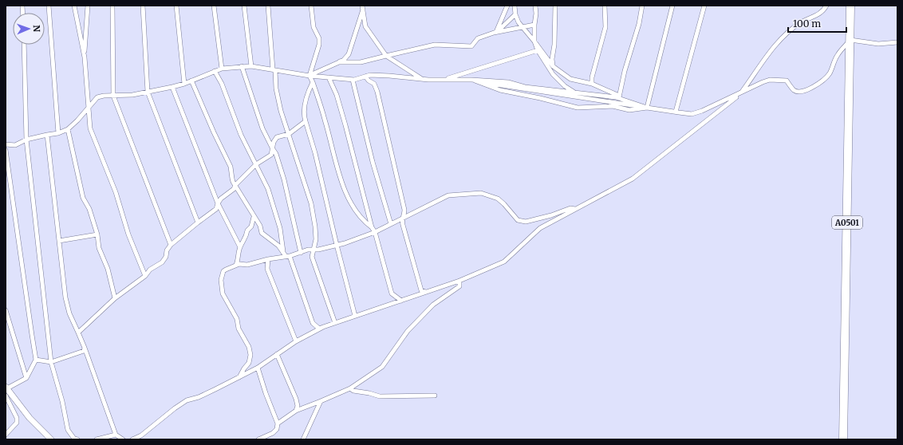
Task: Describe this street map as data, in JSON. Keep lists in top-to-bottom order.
{
  "streets": {
    "highway": ["A0501"]
  },
  "scale_bar": "100 m",
  "north": "right"
}
